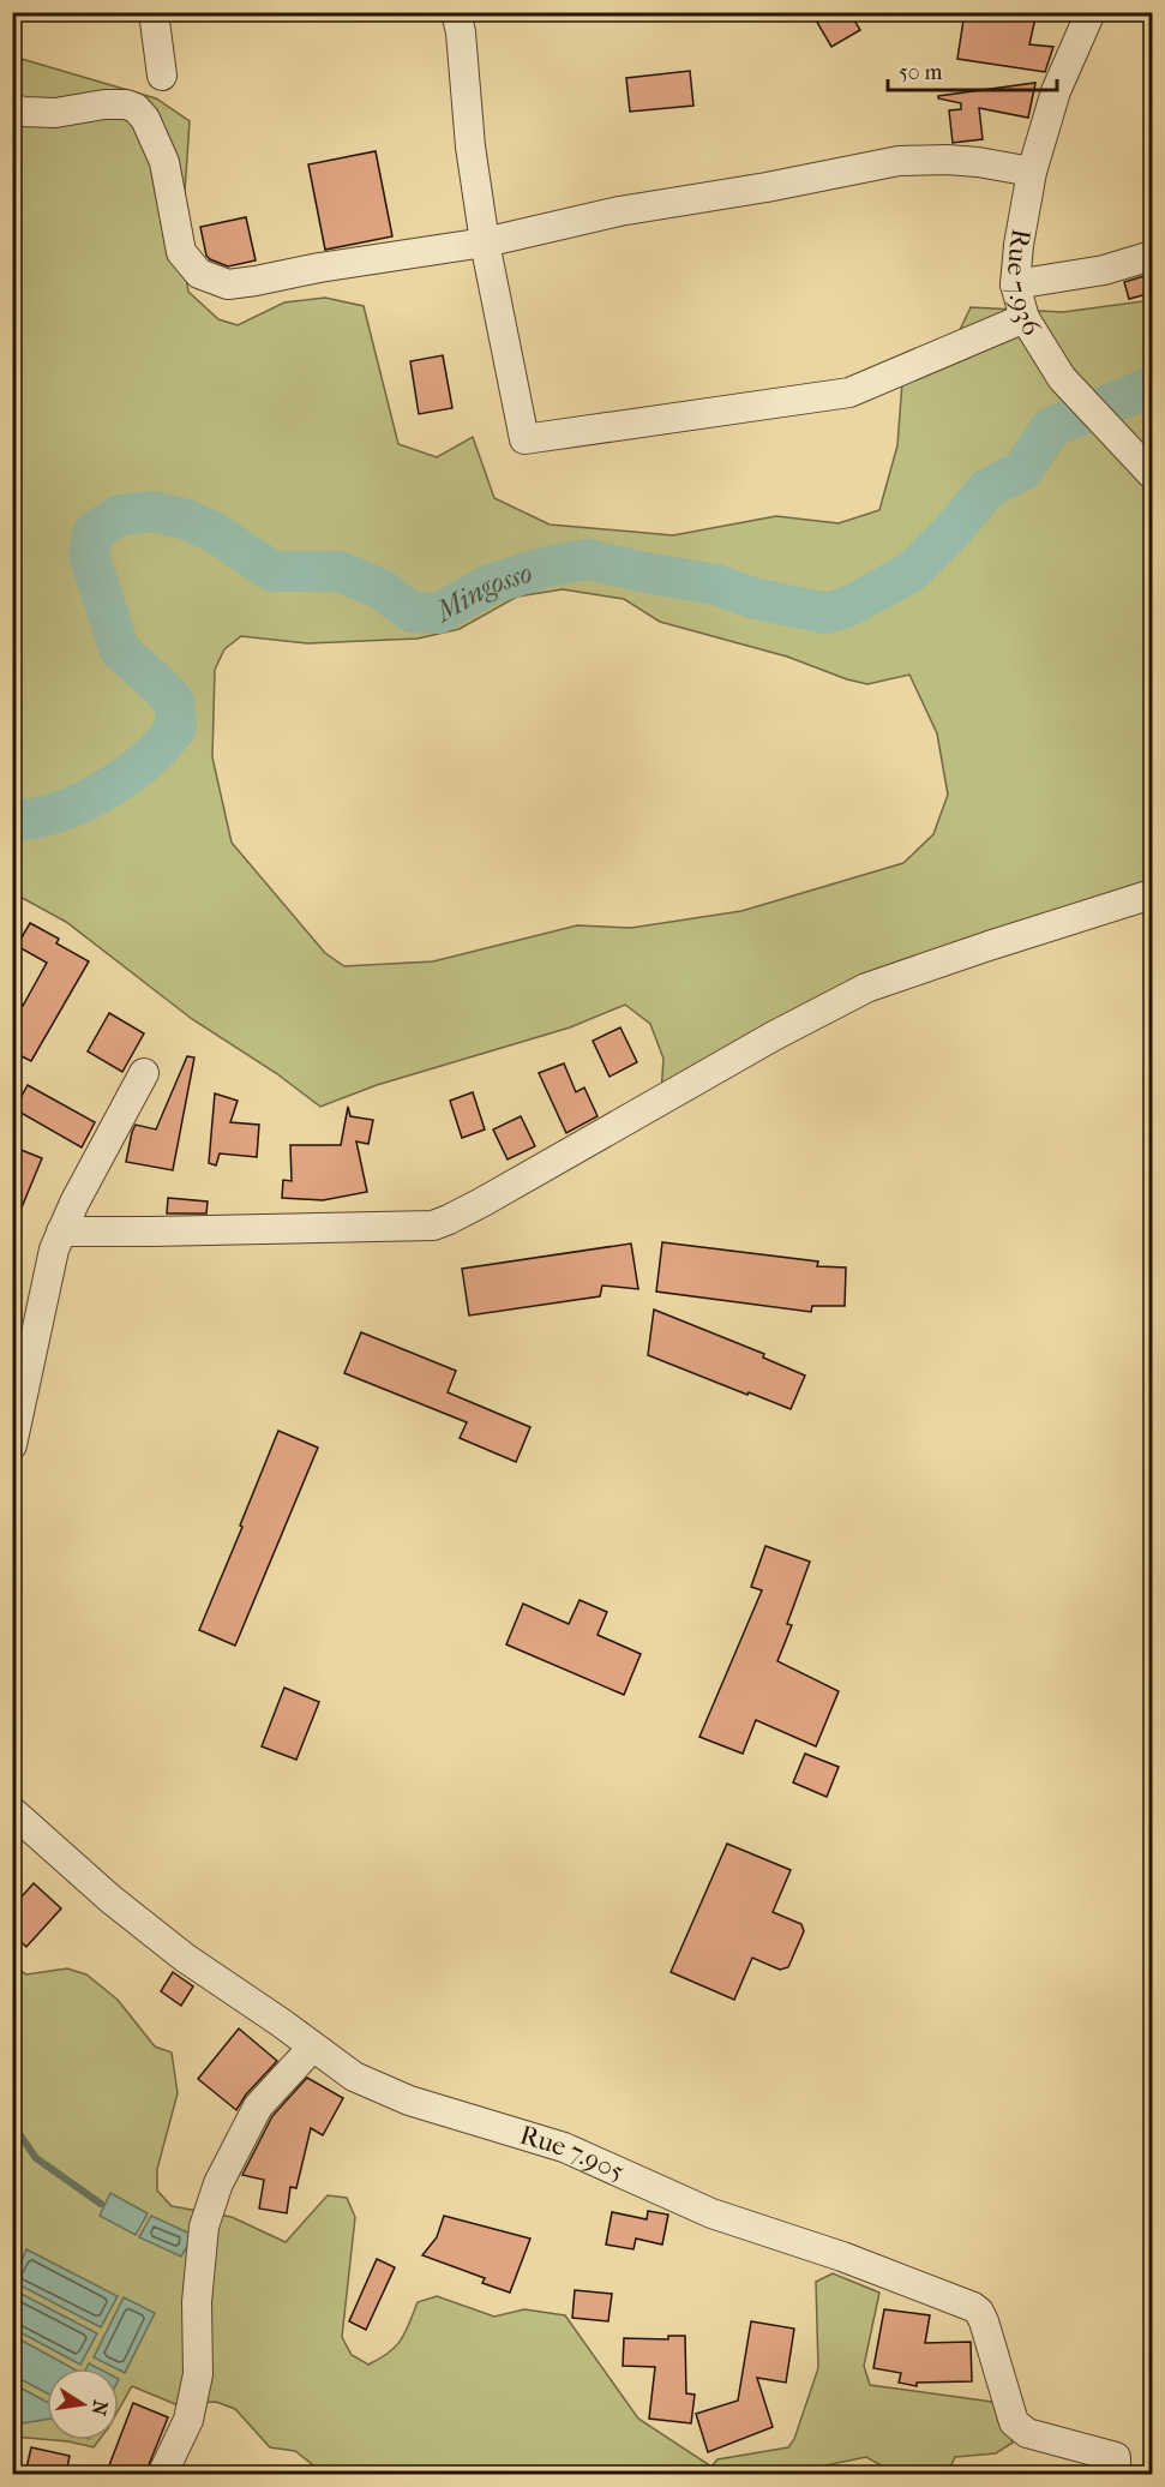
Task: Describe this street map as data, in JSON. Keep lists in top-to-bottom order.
{
  "streets": {
    "street": ["Rue 7.936", "Rue 7.905"]
  },
  "water": ["Mingosso"],
  "scale_bar": "50 m",
  "north": "right"
}
